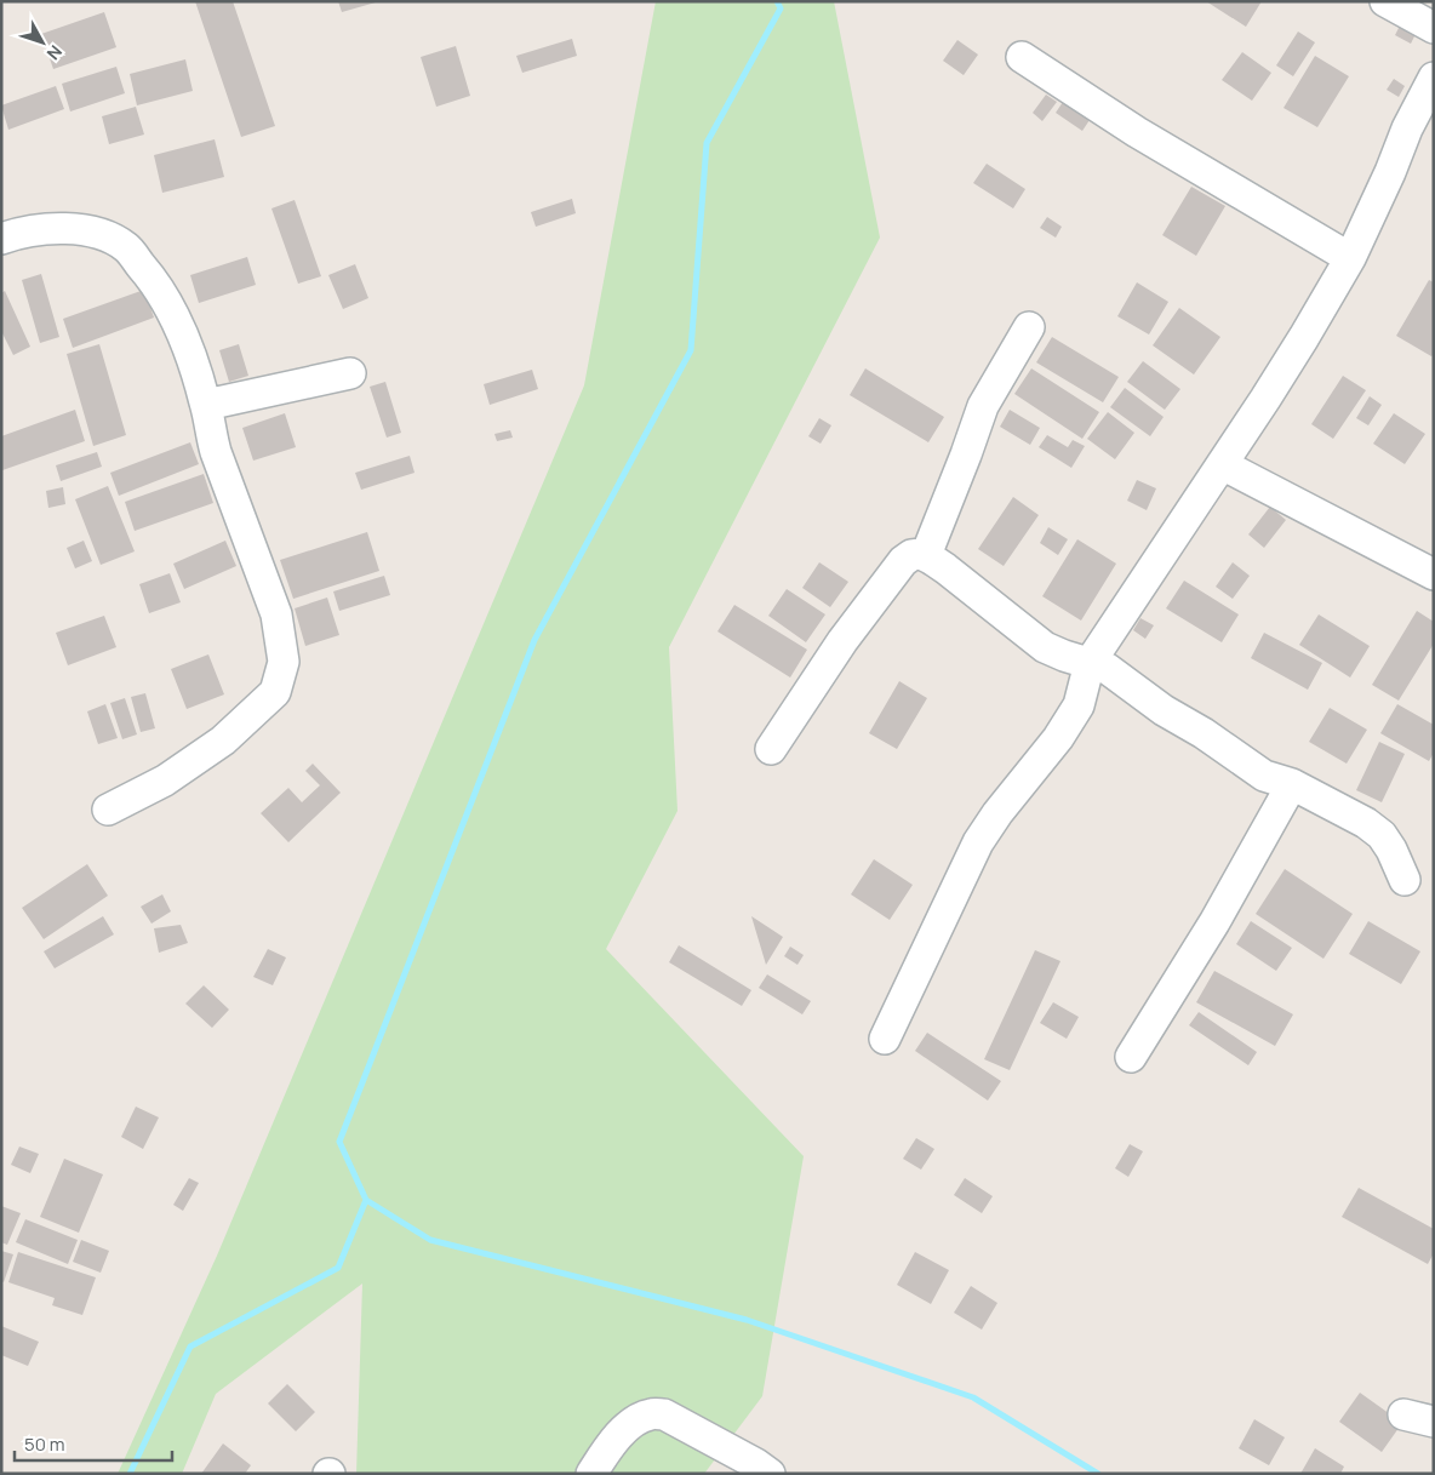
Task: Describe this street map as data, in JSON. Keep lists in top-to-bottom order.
{
  "scale_bar": "50 m",
  "north": "bottom right"
}
